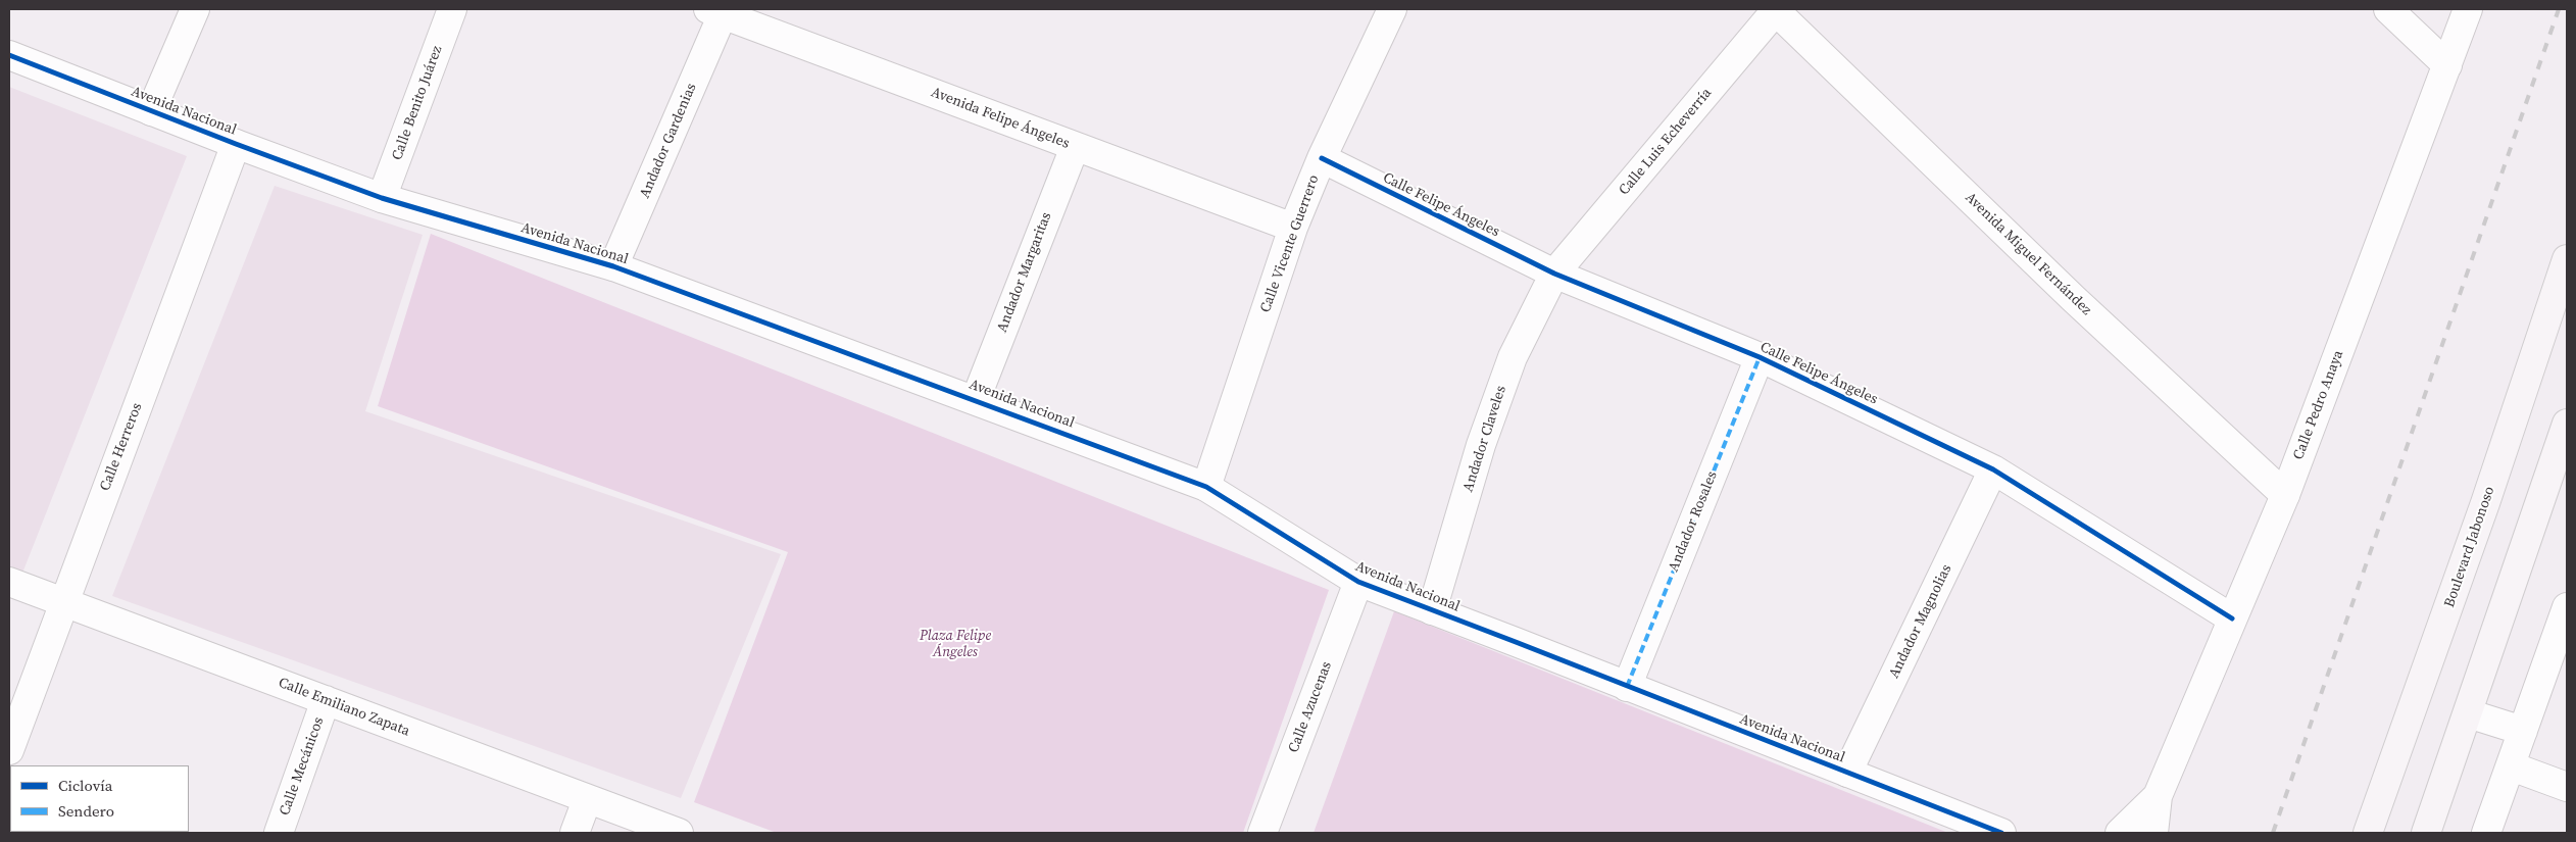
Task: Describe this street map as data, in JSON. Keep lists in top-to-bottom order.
{
  "streets": {
    "main road": ["Boulevard Jabonoso"],
    "street": [
      "Calle Benito Juárez",
      "Avenida Nacional",
      "Avenida Felipe Ángeles",
      "Andador Gardenias",
      "Calle Luis Echeverría",
      "Calle Felipe Ángeles",
      "Calle Vicente Guerrero",
      "Avenida Miguel Fernández",
      "Andador Margaritas",
      "Calle Pedro Anaya",
      "Andador Claveles",
      "Calle Herreros",
      "Andador Rosales",
      "Andador Magnolias",
      "Calle Emiliano Zapata",
      "Calle Azucenas",
      "Calle Mecánicos"
    ]
  },
  "crossings": [
    ["Calle Benito Juárez", "Avenida Nacional"],
    ["Avenida Nacional", "Andador Gardenias"],
    ["Avenida Nacional", "Calle Vicente Guerrero"],
    ["Avenida Nacional", "Andador Margaritas"],
    ["Avenida Nacional", "Andador Claveles"],
    ["Avenida Nacional", "Calle Herreros"],
    ["Avenida Nacional", "Andador Rosales"],
    ["Avenida Nacional", "Andador Magnolias"],
    ["Avenida Nacional", "Calle Azucenas"],
    ["Avenida Felipe Ángeles", "Andador Gardenias"],
    ["Avenida Felipe Ángeles", "Calle Vicente Guerrero"],
    ["Avenida Felipe Ángeles", "Andador Margaritas"],
    ["Calle Luis Echeverría", "Calle Felipe Ángeles"],
    ["Calle Luis Echeverría", "Avenida Miguel Fernández"],
    ["Calle Luis Echeverría", "Andador Claveles"],
    ["Calle Felipe Ángeles", "Calle Vicente Guerrero"],
    ["Calle Felipe Ángeles", "Calle Pedro Anaya"],
    ["Calle Felipe Ángeles", "Andador Claveles"],
    ["Calle Felipe Ángeles", "Andador Rosales"],
    ["Calle Felipe Ángeles", "Andador Magnolias"],
    ["Avenida Miguel Fernández", "Calle Pedro Anaya"],
    ["Calle Herreros", "Calle Emiliano Zapata"],
    ["Calle Emiliano Zapata", "Calle Mecánicos"]
  ],
  "parks": ["Plaza Felipe Ángeles"],
  "legend": ["Ciclovía", "Sendero"]
}
